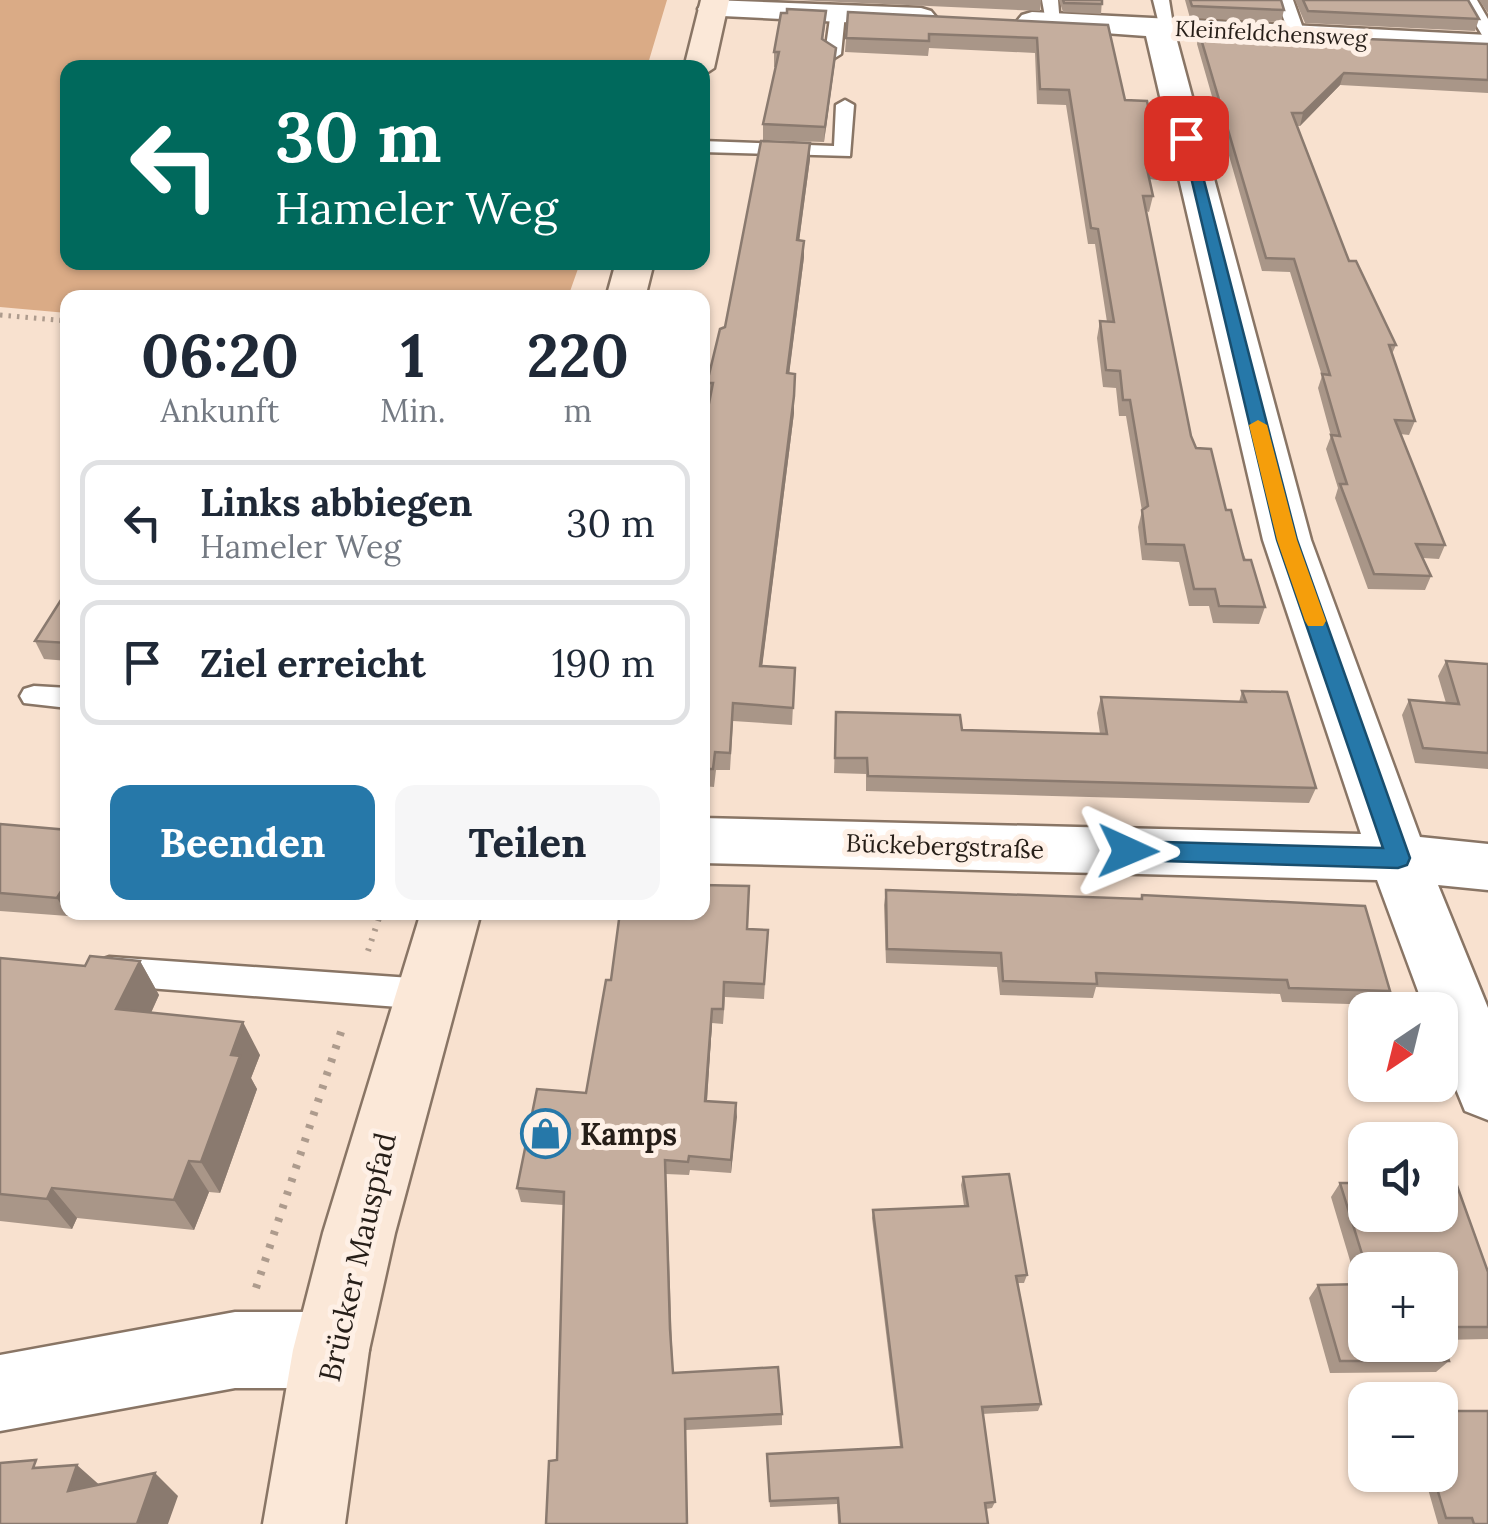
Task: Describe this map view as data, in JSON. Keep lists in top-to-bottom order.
{
  "streets": {
    "main road": ["Brücker Mauspfad"],
    "street": ["Kleinfeldchensweg", "Bückebergstraße"]
  },
  "places": {
    "shop": ["Kamps"]
  },
  "north": "bottom left",
  "page": {
    "turn": ["30 m", "Hameler Weg"],
    "eta": [
      "06:20",
      "Ankunft",
      "1",
      "Min.",
      "220",
      "m"
    ],
    "list": [
      {
        "name": "Links abbiegen",
        "note": "Hameler Weg",
        "value": "30 m"
      },
      {
        "name": "Ziel erreicht",
        "value": "190 m"
      }
    ],
    "buttons": ["Beenden", "Teilen"],
    "map_buttons": ["+", "−"]
  }
}
